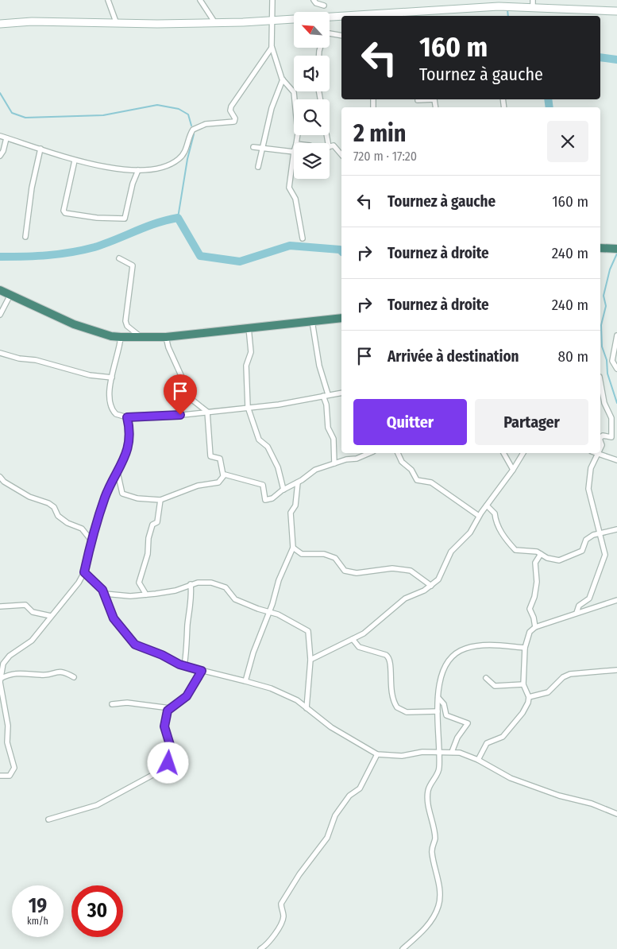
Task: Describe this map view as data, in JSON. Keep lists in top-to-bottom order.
{
  "north": "top left",
  "page": {
    "turn": ["160 m", "Tournez à gauche"],
    "heading": ["2 min", "720 m · 17:20"],
    "list": [
      {
        "name": "Tournez à gauche",
        "value": "160 m"
      },
      {
        "name": "Tournez à droite",
        "value": "240 m"
      },
      {
        "name": "Tournez à droite",
        "value": "240 m"
      },
      {
        "name": "Arrivée à destination",
        "value": "80 m"
      }
    ],
    "buttons": ["Quitter", "Partager"],
    "speed": "19 km/h",
    "limit": "30"
  }
}
